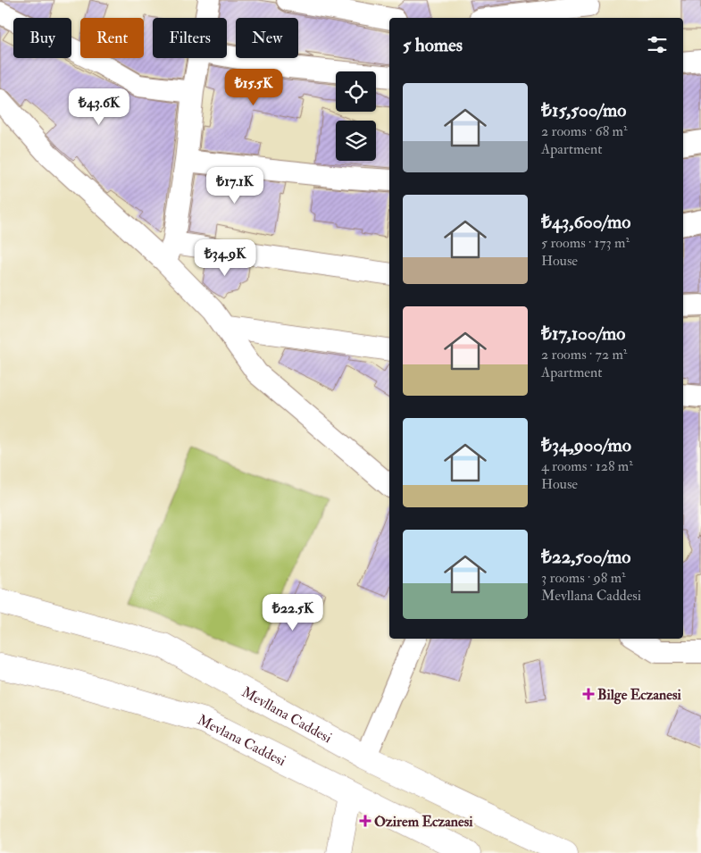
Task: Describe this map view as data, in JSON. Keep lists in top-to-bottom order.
{
  "streets": {
    "main road": ["Mevllana Caddesi", "Mevlana Caddesi"]
  },
  "places": {
    "health": ["Bilge Eczanesi", "Ozirem Eczanesi"]
  },
  "page": {
    "chip": [
      "Buy",
      "Rent",
      "Filters",
      "New"
    ],
    "heading": "5 homes",
    "price": [
      "₺15.5K",
      "₺43.6K",
      "₺17.1K",
      "₺34.9K",
      "₺22.5K"
    ],
    "list": [
      {
        "name": "₺15,500/mo",
        "note": "2 rooms · 68 m² · Apartment"
      },
      {
        "name": "₺43,600/mo",
        "note": "5 rooms · 173 m² · House"
      },
      {
        "name": "₺17,100/mo",
        "note": "2 rooms · 72 m² · Apartment"
      },
      {
        "name": "₺34,900/mo",
        "note": "4 rooms · 128 m² · House"
      },
      {
        "name": "₺22,500/mo",
        "note": "3 rooms · 98 m² · Mevllana Caddesi"
      }
    ]
  }
}
